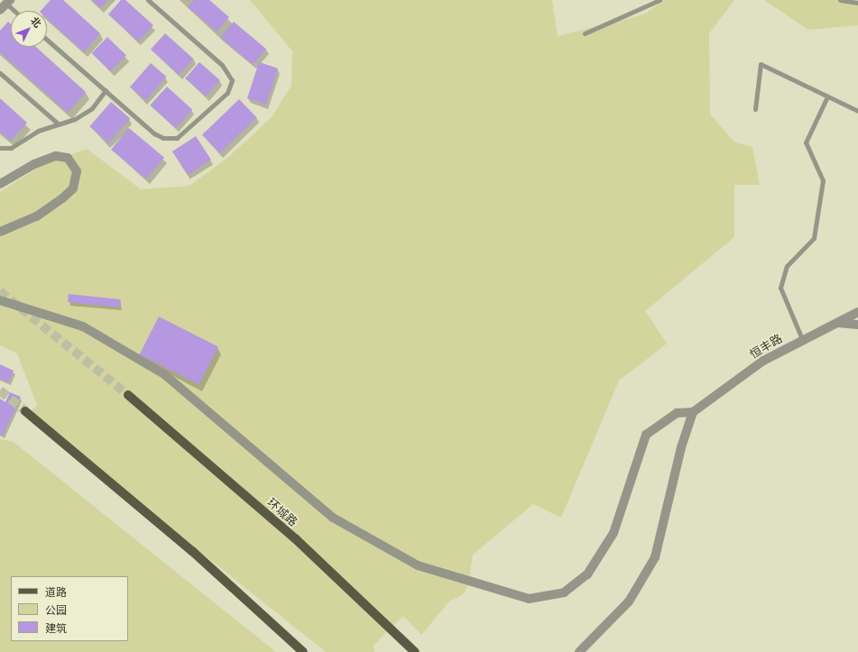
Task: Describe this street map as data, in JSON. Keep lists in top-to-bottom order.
{
  "streets": {
    "main road": ["环城路"],
    "street": ["恒丰路"]
  },
  "legend": ["道路", "公园", "建筑"],
  "north": "top right"
}
